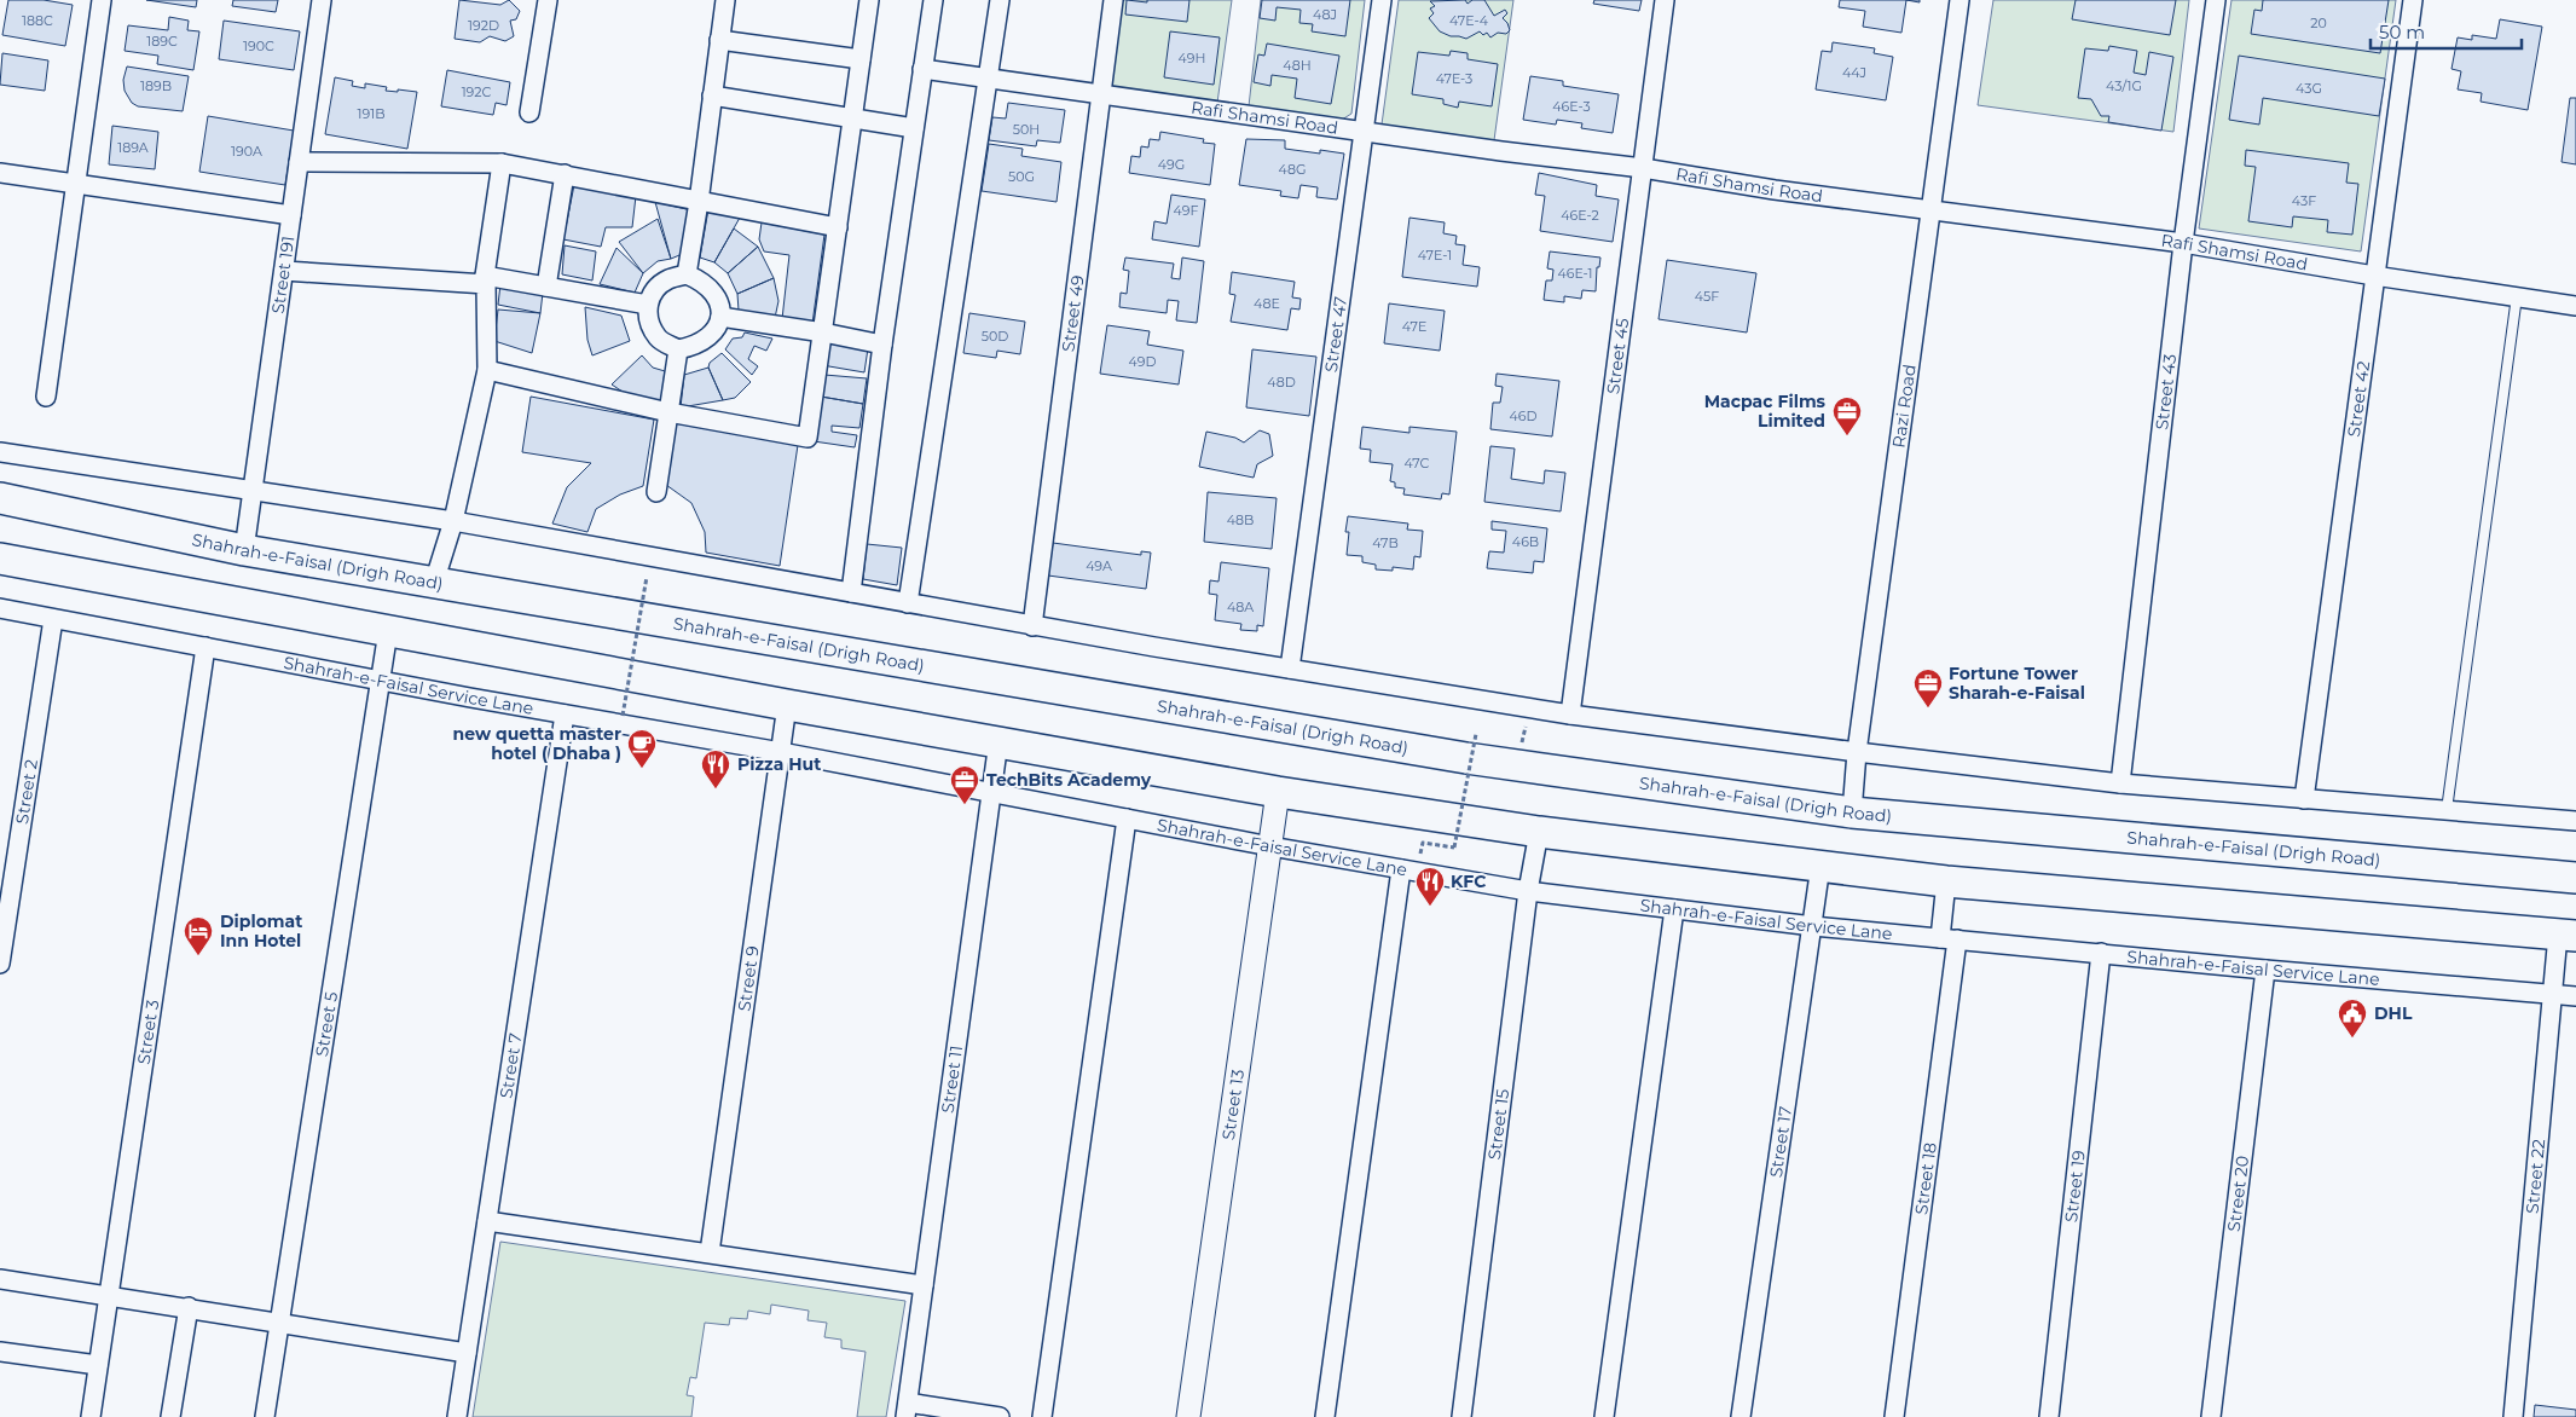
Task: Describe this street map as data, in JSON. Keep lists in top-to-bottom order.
{
  "streets": {
    "highway": ["Shahrah-e-Faisal (Drigh Road)"],
    "street": [
      "Rafi Shamsi Road",
      "Street 191",
      "Street 49",
      "Street 47",
      "Street 45",
      "Street 43",
      "Street 42",
      "Razi Road",
      "Shahrah-e-Faisal Service Lane",
      "Street 2",
      "Street 9",
      "Street 5",
      "Street 3",
      "Street 7",
      "Street 11",
      "Street 13",
      "Street 15",
      "Street 17",
      "Street 22",
      "Street 18",
      "Street 19",
      "Street 20"
    ]
  },
  "crossings": [
    ["Rafi Shamsi Road", "Street 49"],
    ["Rafi Shamsi Road", "Street 47"],
    ["Rafi Shamsi Road", "Street 45"],
    ["Rafi Shamsi Road", "Street 43"],
    ["Rafi Shamsi Road", "Street 42"],
    ["Rafi Shamsi Road", "Razi Road"],
    ["Street 191", "Shahrah-e-Faisal (Drigh Road)"],
    ["Razi Road", "Shahrah-e-Faisal (Drigh Road)"],
    ["Shahrah-e-Faisal Service Lane", "Street 2"],
    ["Shahrah-e-Faisal Service Lane", "Street 9"],
    ["Shahrah-e-Faisal Service Lane", "Street 5"],
    ["Shahrah-e-Faisal Service Lane", "Street 3"],
    ["Shahrah-e-Faisal Service Lane", "Street 7"],
    ["Shahrah-e-Faisal Service Lane", "Street 11"],
    ["Shahrah-e-Faisal Service Lane", "Street 13"],
    ["Shahrah-e-Faisal Service Lane", "Street 15"],
    ["Shahrah-e-Faisal Service Lane", "Street 17"],
    ["Shahrah-e-Faisal Service Lane", "Street 22"],
    ["Shahrah-e-Faisal Service Lane", "Street 18"],
    ["Shahrah-e-Faisal Service Lane", "Street 19"],
    ["Shahrah-e-Faisal Service Lane", "Street 20"]
  ],
  "places": {
    "office": ["Macpac Films Limited", "Fortune Tower Sharah-e-Faisal", "TechBits Academy"],
    "cafe": ["new quetta master hotel ( Dhaba )"],
    "restaurant": ["Pizza Hut", "KFC"],
    "hotel": ["Diplomat Inn Hotel"],
    "public building": ["DHL"]
  },
  "house_numbers": [
    "48J",
    "188C",
    "47E-4",
    "20",
    "192D",
    "189C",
    "190C",
    "49H",
    "48H",
    "44J",
    "47E-3",
    "189B",
    "43/1G",
    "43G",
    "192C",
    "46E-3",
    "191B",
    "50H",
    "189A",
    "190A",
    "49G",
    "48G",
    "50G",
    "43F",
    "49F",
    "46E-2",
    "47E-1",
    "46E-1",
    "45F",
    "48E",
    "47E",
    "50D",
    "49D",
    "48D",
    "46D",
    "47C",
    "48B",
    "46B",
    "47B",
    "49A",
    "48A"
  ],
  "scale_bar": "50 m"
}
